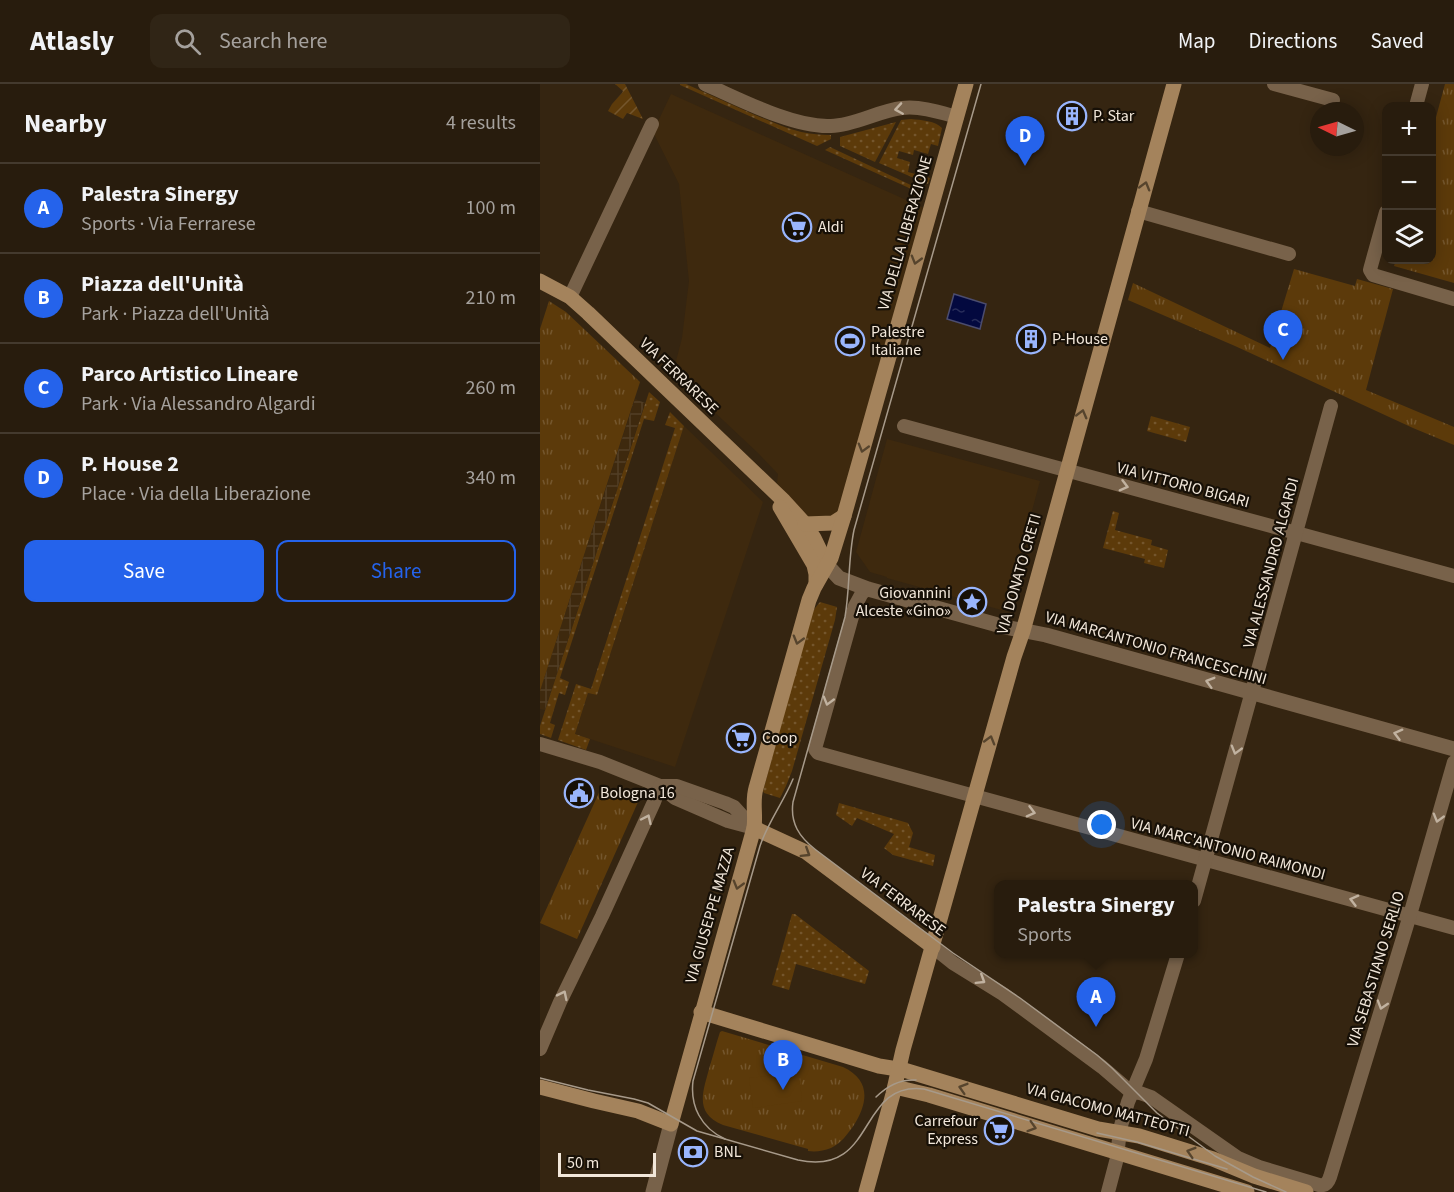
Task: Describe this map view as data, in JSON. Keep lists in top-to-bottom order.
{
  "streets": {
    "main road": [
      "VIA DELLA LIBERAZIONE",
      "VIA FERRARESE",
      "VIA DONATO CRETI",
      "VIA GIUSEPPE MAZZA",
      "VIA GIACOMO MATTEOTTI"
    ],
    "street": [
      "VIA VITTORIO BIGARI",
      "VIA ALESSANDRO ALGARDI",
      "VIA MARCANTONIO FRANCESCHINI",
      "VIA MARC'ANTONIO RAIMONDI",
      "VIA SEBASTIANO SERLIO"
    ]
  },
  "crossings": [
    ["VIA DELLA LIBERAZIONE", "VIA FERRARESE"],
    ["VIA DELLA LIBERAZIONE", "VIA MARCANTONIO FRANCESCHINI"],
    ["VIA FERRARESE", "VIA DONATO CRETI"],
    ["VIA FERRARESE", "VIA MARCANTONIO FRANCESCHINI"],
    ["VIA FERRARESE", "VIA GIUSEPPE MAZZA"],
    ["VIA FERRARESE", "VIA SEBASTIANO SERLIO"],
    ["VIA VITTORIO BIGARI", "VIA ALESSANDRO ALGARDI"],
    ["VIA VITTORIO BIGARI", "VIA DONATO CRETI"],
    ["VIA ALESSANDRO ALGARDI", "VIA MARCANTONIO FRANCESCHINI"],
    ["VIA ALESSANDRO ALGARDI", "VIA MARC'ANTONIO RAIMONDI"],
    ["VIA DONATO CRETI", "VIA MARCANTONIO FRANCESCHINI"],
    ["VIA DONATO CRETI", "VIA MARC'ANTONIO RAIMONDI"],
    ["VIA DONATO CRETI", "VIA GIACOMO MATTEOTTI"],
    ["VIA MARCANTONIO FRANCESCHINI", "VIA MARC'ANTONIO RAIMONDI"],
    ["VIA MARC'ANTONIO RAIMONDI", "VIA SEBASTIANO SERLIO"],
    ["VIA GIUSEPPE MAZZA", "VIA GIACOMO MATTEOTTI"]
  ],
  "one_way": [
    "VIA DELLA LIBERAZIONE",
    "VIA FERRARESE",
    "VIA VITTORIO BIGARI",
    "VIA DONATO CRETI",
    "VIA MARCANTONIO FRANCESCHINI",
    "VIA GIUSEPPE MAZZA",
    "VIA SEBASTIANO SERLIO"
  ],
  "places": {
    "building": ["P. Star", "P-House"],
    "supermarket": ["Aldi", "Coop", "Carrefour Express"],
    "sports": ["Palestre Italiane"],
    "place": ["Giovannini Alceste «Gino»"],
    "public building": ["Bologna 16"],
    "bank": ["BNL"]
  },
  "scale_bar": "50 m",
  "north": "left",
  "page": {
    "header": "Atlasly",
    "search": "Search here",
    "nav": ["Map", "Directions", "Saved"],
    "heading": ["Nearby", "4 results"],
    "map_buttons": ["+", "−"],
    "pins": [
      "D",
      "C",
      "A",
      "B"
    ],
    "list": [
      {
        "mark": "A",
        "name": "Palestra Sinergy",
        "note": "Sports · Via Ferrarese",
        "value": "100 m"
      },
      {
        "mark": "B",
        "name": "Piazza dell'Unità",
        "note": "Park · Piazza dell'Unità",
        "value": "210 m"
      },
      {
        "mark": "C",
        "name": "Parco Artistico Lineare",
        "note": "Park · Via Alessandro Algardi",
        "value": "260 m"
      },
      {
        "mark": "D",
        "name": "P. House 2",
        "note": "Place · Via della Liberazione",
        "value": "340 m"
      }
    ],
    "buttons": ["Save", "Share"],
    "popup": ["Palestra Sinergy", "Sports"],
    "scale": "50 m"
  }
}
